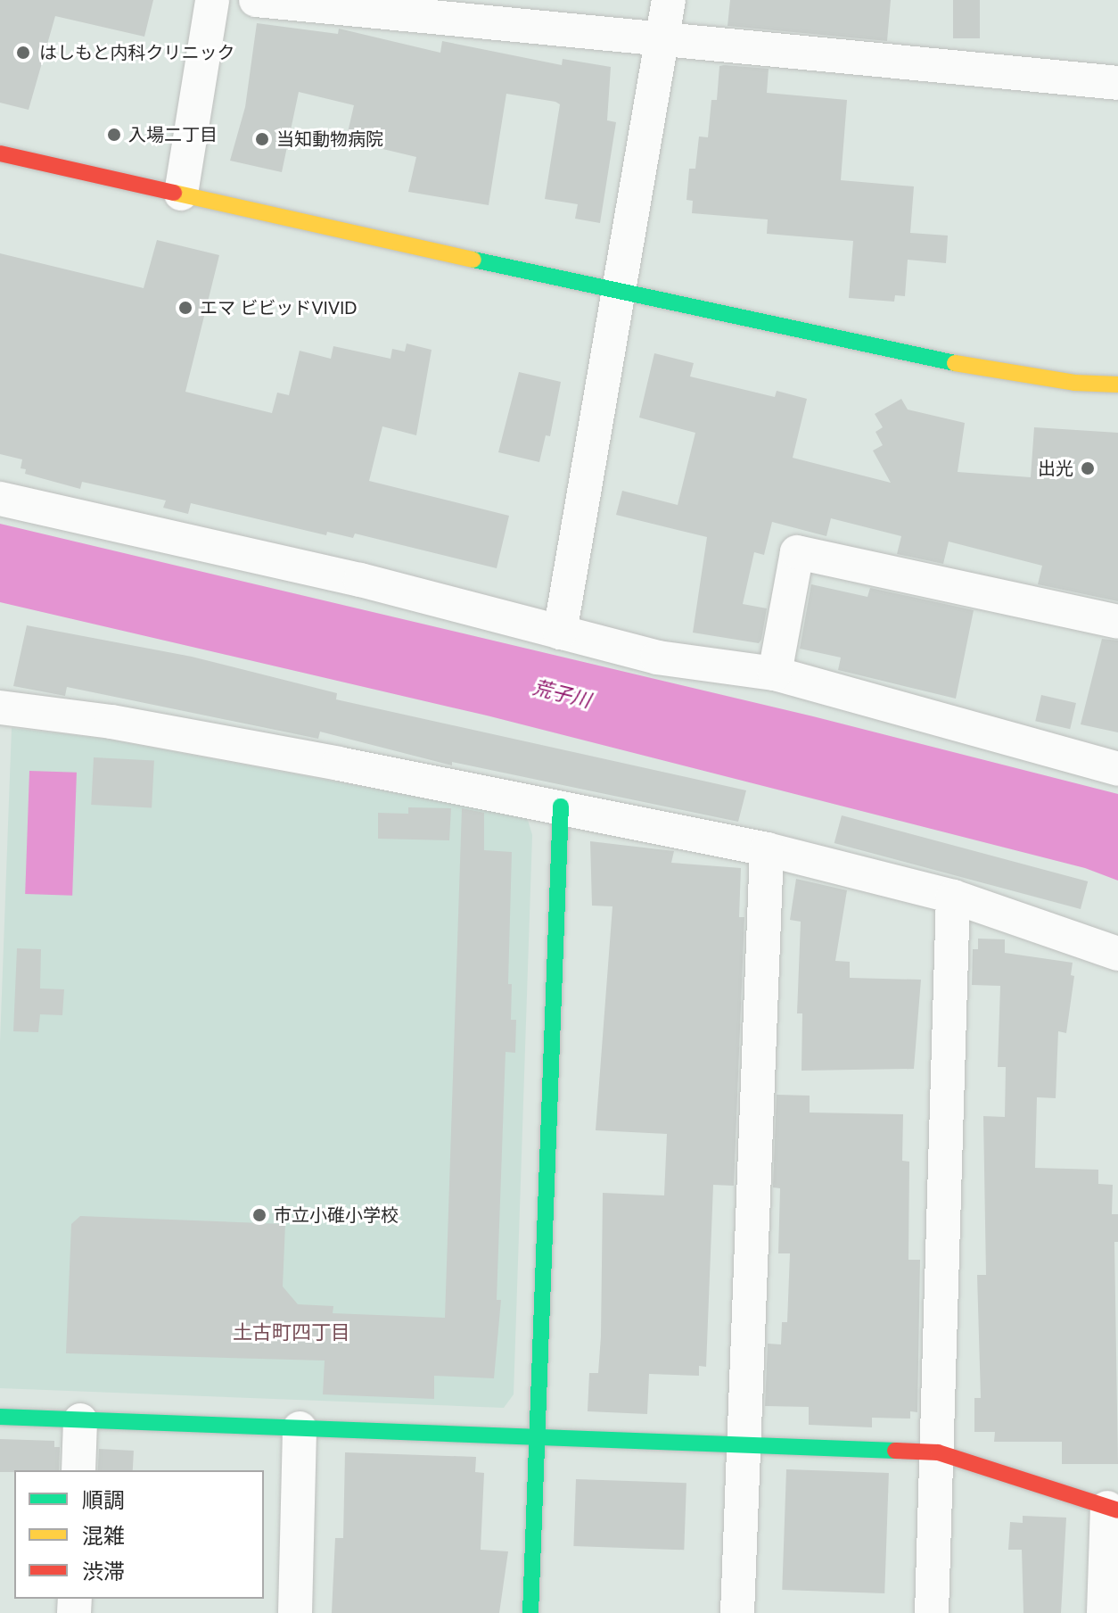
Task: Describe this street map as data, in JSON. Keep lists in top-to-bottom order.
{
  "districts": ["土古町四丁目"],
  "water": ["荒子川"],
  "places": [
    "はしもと内科クリニック",
    "入場二丁目",
    "当知動物病院",
    "エマ ビビッドVIVID",
    "出光",
    "市立小碓小学校"
  ],
  "legend": ["順調", "混雑", "渋滞"]
}
